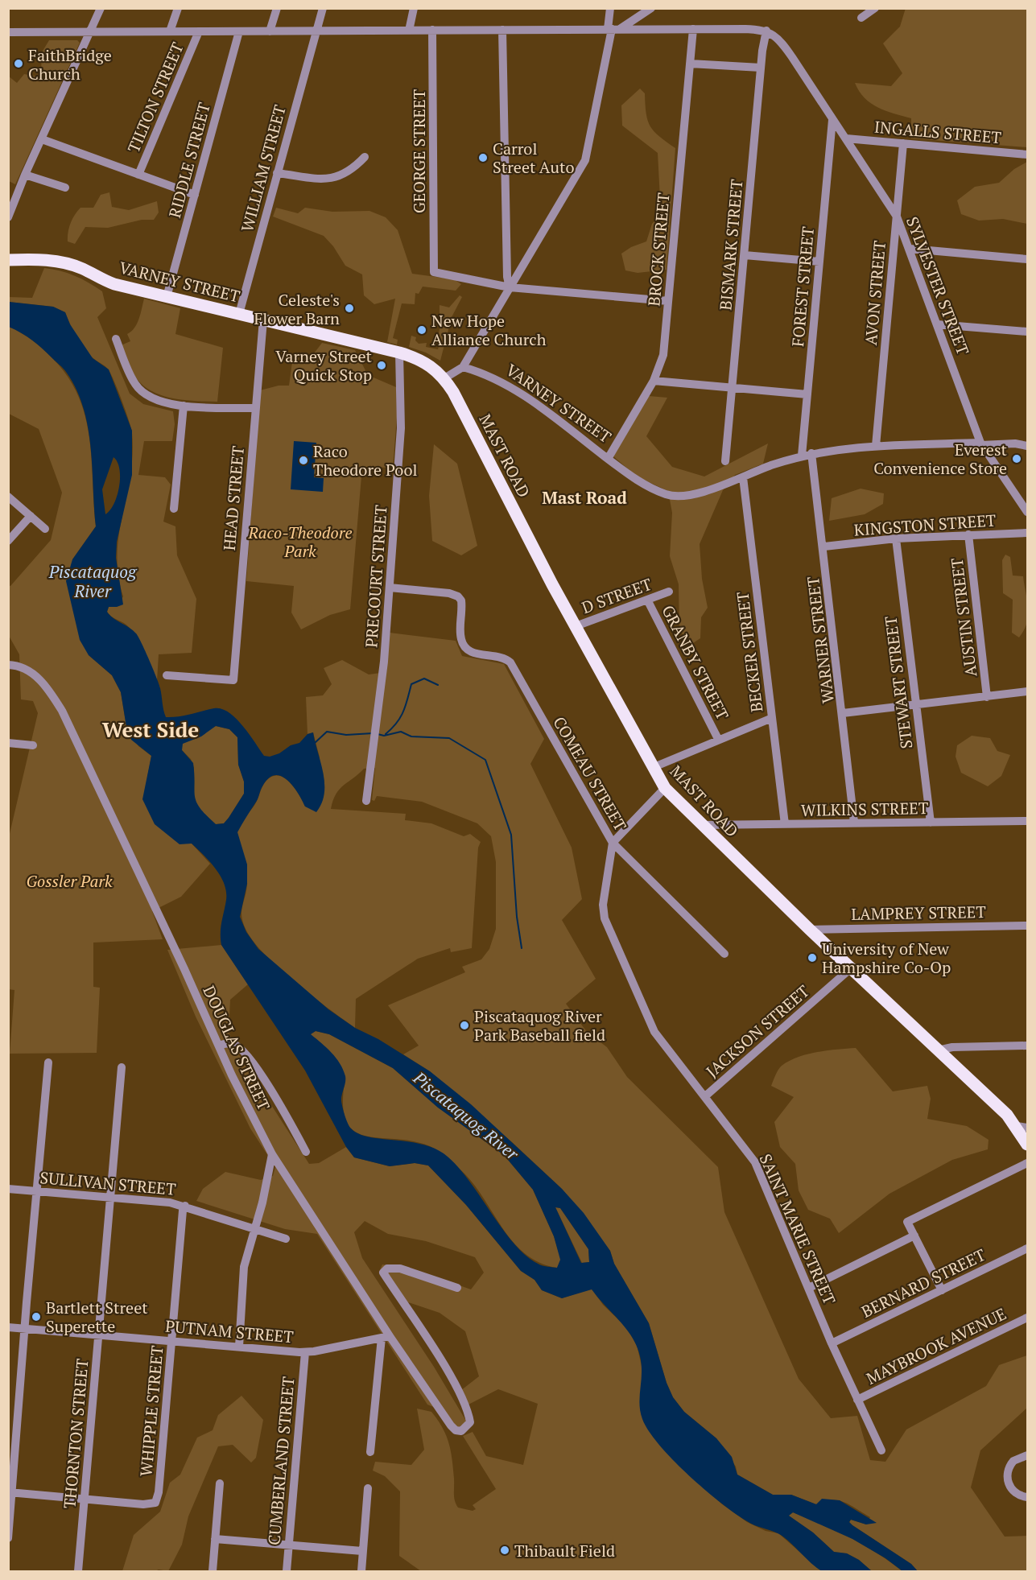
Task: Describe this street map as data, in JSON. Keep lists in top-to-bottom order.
{
  "streets": {
    "main road": ["VARNEY STREET", "MAST ROAD"],
    "street": [
      "TILTON STREET",
      "INGALLS STREET",
      "GEORGE STREET",
      "RIDDLE STREET",
      "WILLIAM STREET",
      "BISMARK STREET",
      "BROCK STREET",
      "SYLVESTER STREET",
      "FOREST STREET",
      "AVON STREET",
      "HEAD STREET",
      "KINGSTON STREET",
      "PRECOURT STREET",
      "D STREET",
      "AUSTIN STREET",
      "WARNER STREET",
      "BECKER STREET",
      "GRANBY STREET",
      "STEWART STREET",
      "COMEAU STREET",
      "WILKINS STREET",
      "LAMPREY STREET",
      "JACKSON STREET",
      "DOUGLAS STREET",
      "SULLIVAN STREET",
      "SAINT MARIE STREET",
      "BERNARD STREET",
      "PUTNAM STREET",
      "MAYBROOK AVENUE",
      "WHIPPLE STREET",
      "THORNTON STREET",
      "CUMBERLAND STREET"
    ]
  },
  "crossings": [
    ["INGALLS STREET", "SYLVESTER STREET"],
    ["INGALLS STREET", "AVON STREET"],
    ["RIDDLE STREET", "VARNEY STREET"],
    ["WILLIAM STREET", "VARNEY STREET"],
    ["BISMARK STREET", "SYLVESTER STREET"],
    ["BROCK STREET", "VARNEY STREET"],
    ["VARNEY STREET", "SYLVESTER STREET"],
    ["VARNEY STREET", "FOREST STREET"],
    ["VARNEY STREET", "AVON STREET"],
    ["VARNEY STREET", "MAST ROAD"],
    ["VARNEY STREET", "HEAD STREET"],
    ["VARNEY STREET", "PRECOURT STREET"],
    ["VARNEY STREET", "WARNER STREET"],
    ["VARNEY STREET", "BECKER STREET"],
    ["SYLVESTER STREET", "FOREST STREET"],
    ["SYLVESTER STREET", "AVON STREET"],
    ["MAST ROAD", "D STREET"],
    ["MAST ROAD", "WILKINS STREET"],
    ["MAST ROAD", "LAMPREY STREET"],
    ["MAST ROAD", "JACKSON STREET"],
    ["KINGSTON STREET", "AUSTIN STREET"],
    ["KINGSTON STREET", "WARNER STREET"],
    ["KINGSTON STREET", "STEWART STREET"],
    ["PRECOURT STREET", "COMEAU STREET"],
    ["D STREET", "GRANBY STREET"],
    ["WARNER STREET", "WILKINS STREET"],
    ["BECKER STREET", "WILKINS STREET"],
    ["STEWART STREET", "WILKINS STREET"],
    ["COMEAU STREET", "SAINT MARIE STREET"],
    ["JACKSON STREET", "SAINT MARIE STREET"],
    ["DOUGLAS STREET", "PUTNAM STREET"],
    ["SULLIVAN STREET", "WHIPPLE STREET"],
    ["SULLIVAN STREET", "THORNTON STREET"],
    ["SAINT MARIE STREET", "BERNARD STREET"],
    ["SAINT MARIE STREET", "MAYBROOK AVENUE"],
    ["PUTNAM STREET", "WHIPPLE STREET"],
    ["PUTNAM STREET", "THORNTON STREET"],
    ["PUTNAM STREET", "CUMBERLAND STREET"],
    ["WHIPPLE STREET", "THORNTON STREET"]
  ],
  "districts": ["Mast Road", "West Side"],
  "water": ["Piscataquog River"],
  "parks": ["Raco-Theodore Park", "Gossler Park"],
  "places": [
    "FaithBridge Church",
    "Carrol Street Auto",
    "Celeste's Flower Barn",
    "New Hope Alliance Church",
    "Varney Street Quick Stop",
    "Everest Convenience Store",
    "Raco Theodore Pool",
    "University of New Hampshire Co-Op",
    "Piscataquog River Park Baseball field",
    "Bartlett Street Superette",
    "Thibault Field"
  ]
}
